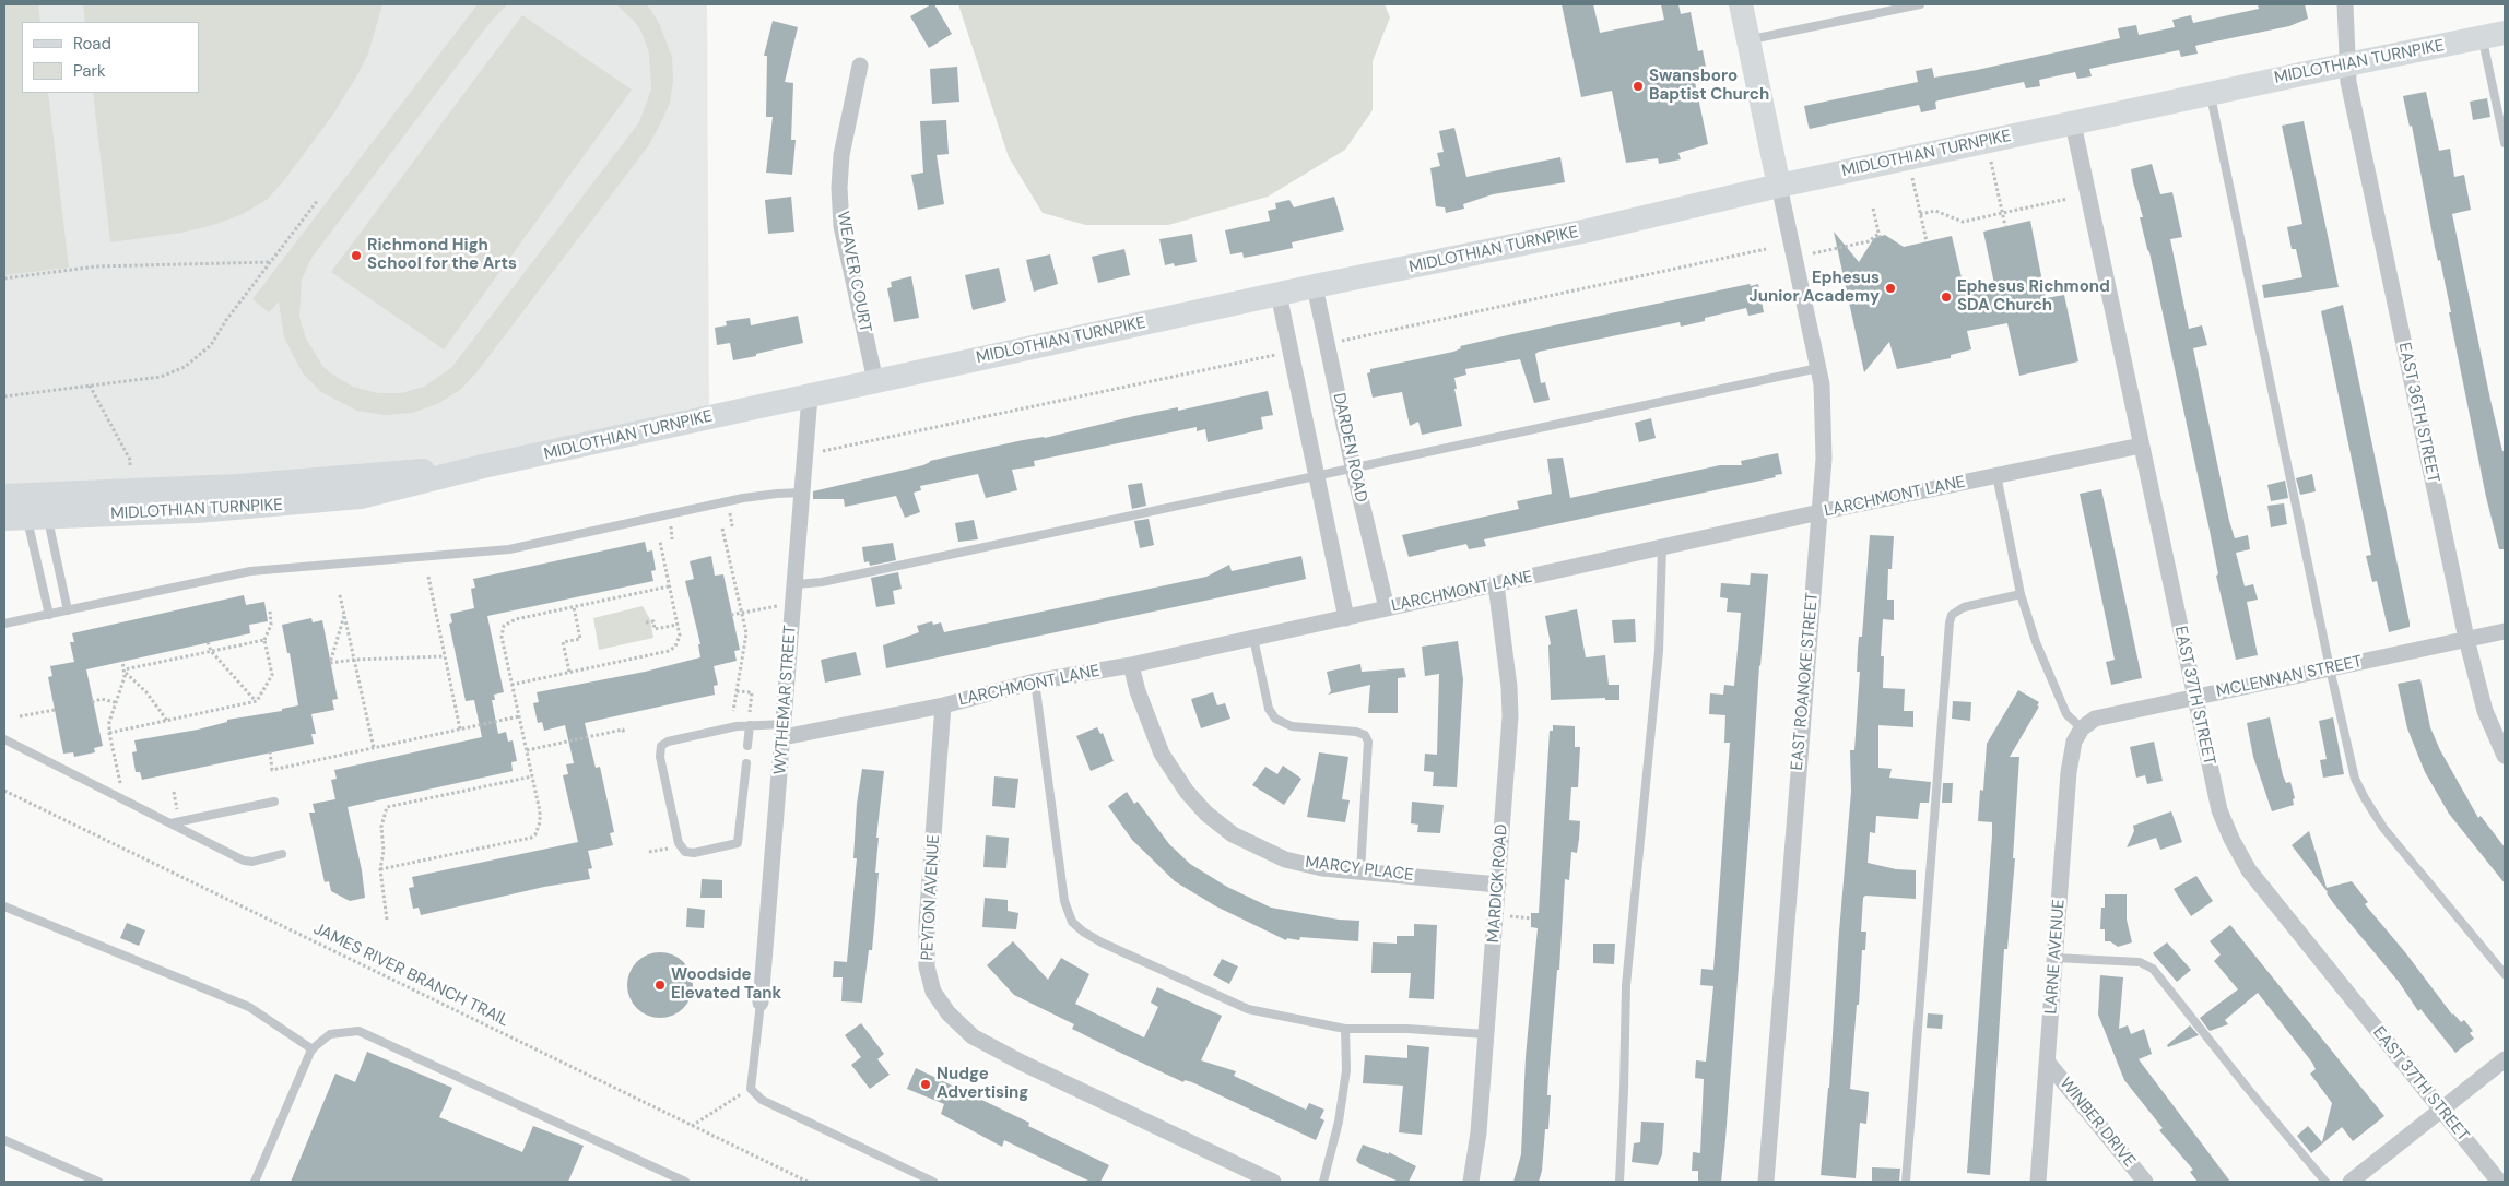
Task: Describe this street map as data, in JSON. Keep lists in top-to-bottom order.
{
  "streets": {
    "main road": ["MIDLOTHIAN TURNPIKE"],
    "street": [
      "WEAVER COURT",
      "EAST 36TH STREET",
      "DARDEN ROAD",
      "LARCHMONT LANE",
      "MCLENNAN STREET",
      "EAST ROANOKE STREET",
      "EAST 37TH STREET",
      "WYTHEMAR STREET",
      "MARCY PLACE",
      "MARDICK ROAD",
      "PEYTON AVENUE",
      "LARNE AVENUE",
      "WINBER DRIVE"
    ],
    "path": ["JAMES RIVER BRANCH TRAIL"]
  },
  "crossings": [
    ["MIDLOTHIAN TURNPIKE", "WEAVER COURT"],
    ["MIDLOTHIAN TURNPIKE", "EAST 36TH STREET"],
    ["MIDLOTHIAN TURNPIKE", "DARDEN ROAD"],
    ["MIDLOTHIAN TURNPIKE", "EAST ROANOKE STREET"],
    ["MIDLOTHIAN TURNPIKE", "EAST 37TH STREET"],
    ["MIDLOTHIAN TURNPIKE", "WYTHEMAR STREET"],
    ["EAST 36TH STREET", "MCLENNAN STREET"],
    ["DARDEN ROAD", "LARCHMONT LANE"],
    ["LARCHMONT LANE", "EAST ROANOKE STREET"],
    ["LARCHMONT LANE", "EAST 37TH STREET"],
    ["LARCHMONT LANE", "WYTHEMAR STREET"],
    ["LARCHMONT LANE", "MARCY PLACE"],
    ["LARCHMONT LANE", "MARDICK ROAD"],
    ["LARCHMONT LANE", "PEYTON AVENUE"],
    ["MCLENNAN STREET", "EAST 37TH STREET"],
    ["MCLENNAN STREET", "LARNE AVENUE"],
    ["MARCY PLACE", "MARDICK ROAD"],
    ["LARNE AVENUE", "WINBER DRIVE"]
  ],
  "places": [
    "Swansboro Baptist Church",
    "Richmond High School for the Arts",
    "Ephesus Junior Academy",
    "Ephesus Richmond SDA Church",
    "Woodside Elevated Tank",
    "Nudge Advertising"
  ],
  "legend": ["Road", "Park"]
}
